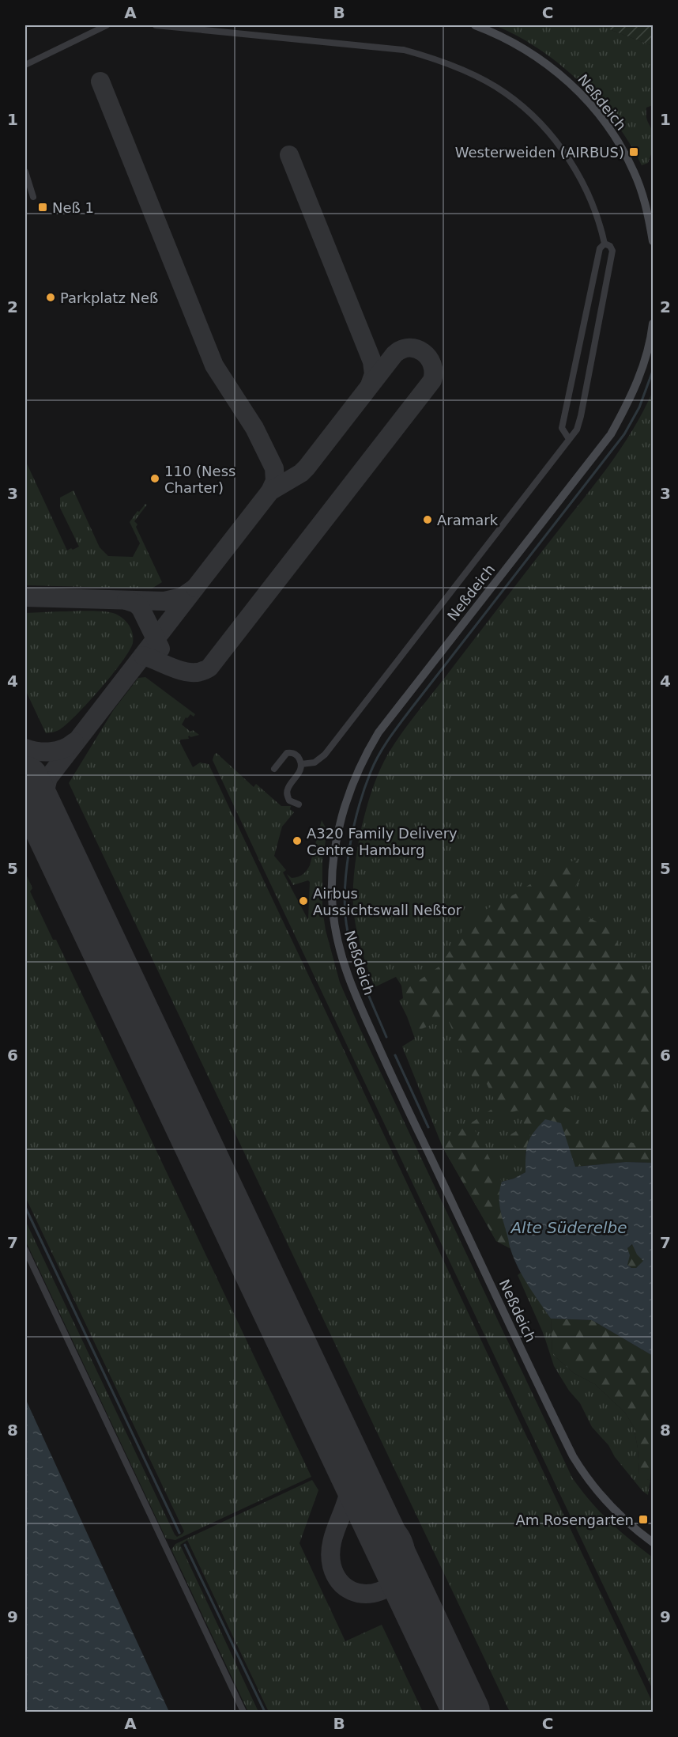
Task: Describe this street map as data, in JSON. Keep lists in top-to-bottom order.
{
  "streets": {
    "street": ["Neßdeich"]
  },
  "water": ["Alte Süderelbe"],
  "places": {
    "transit": ["Westerweiden (AIRBUS)", "Neß 1", "Am Rosengarten"],
    "other": [
      "Parkplatz Neß",
      "110 (Ness Charter)",
      "Aramark",
      "A320 Family Delivery Centre Hamburg",
      "Airbus Aussichtswall Neßtor"
    ]
  },
  "grid": {
    "columns": ["A", "B", "C"],
    "rows": [
      "1",
      "2",
      "3",
      "4",
      "5",
      "6",
      "7",
      "8",
      "9"
    ]
  }
}
